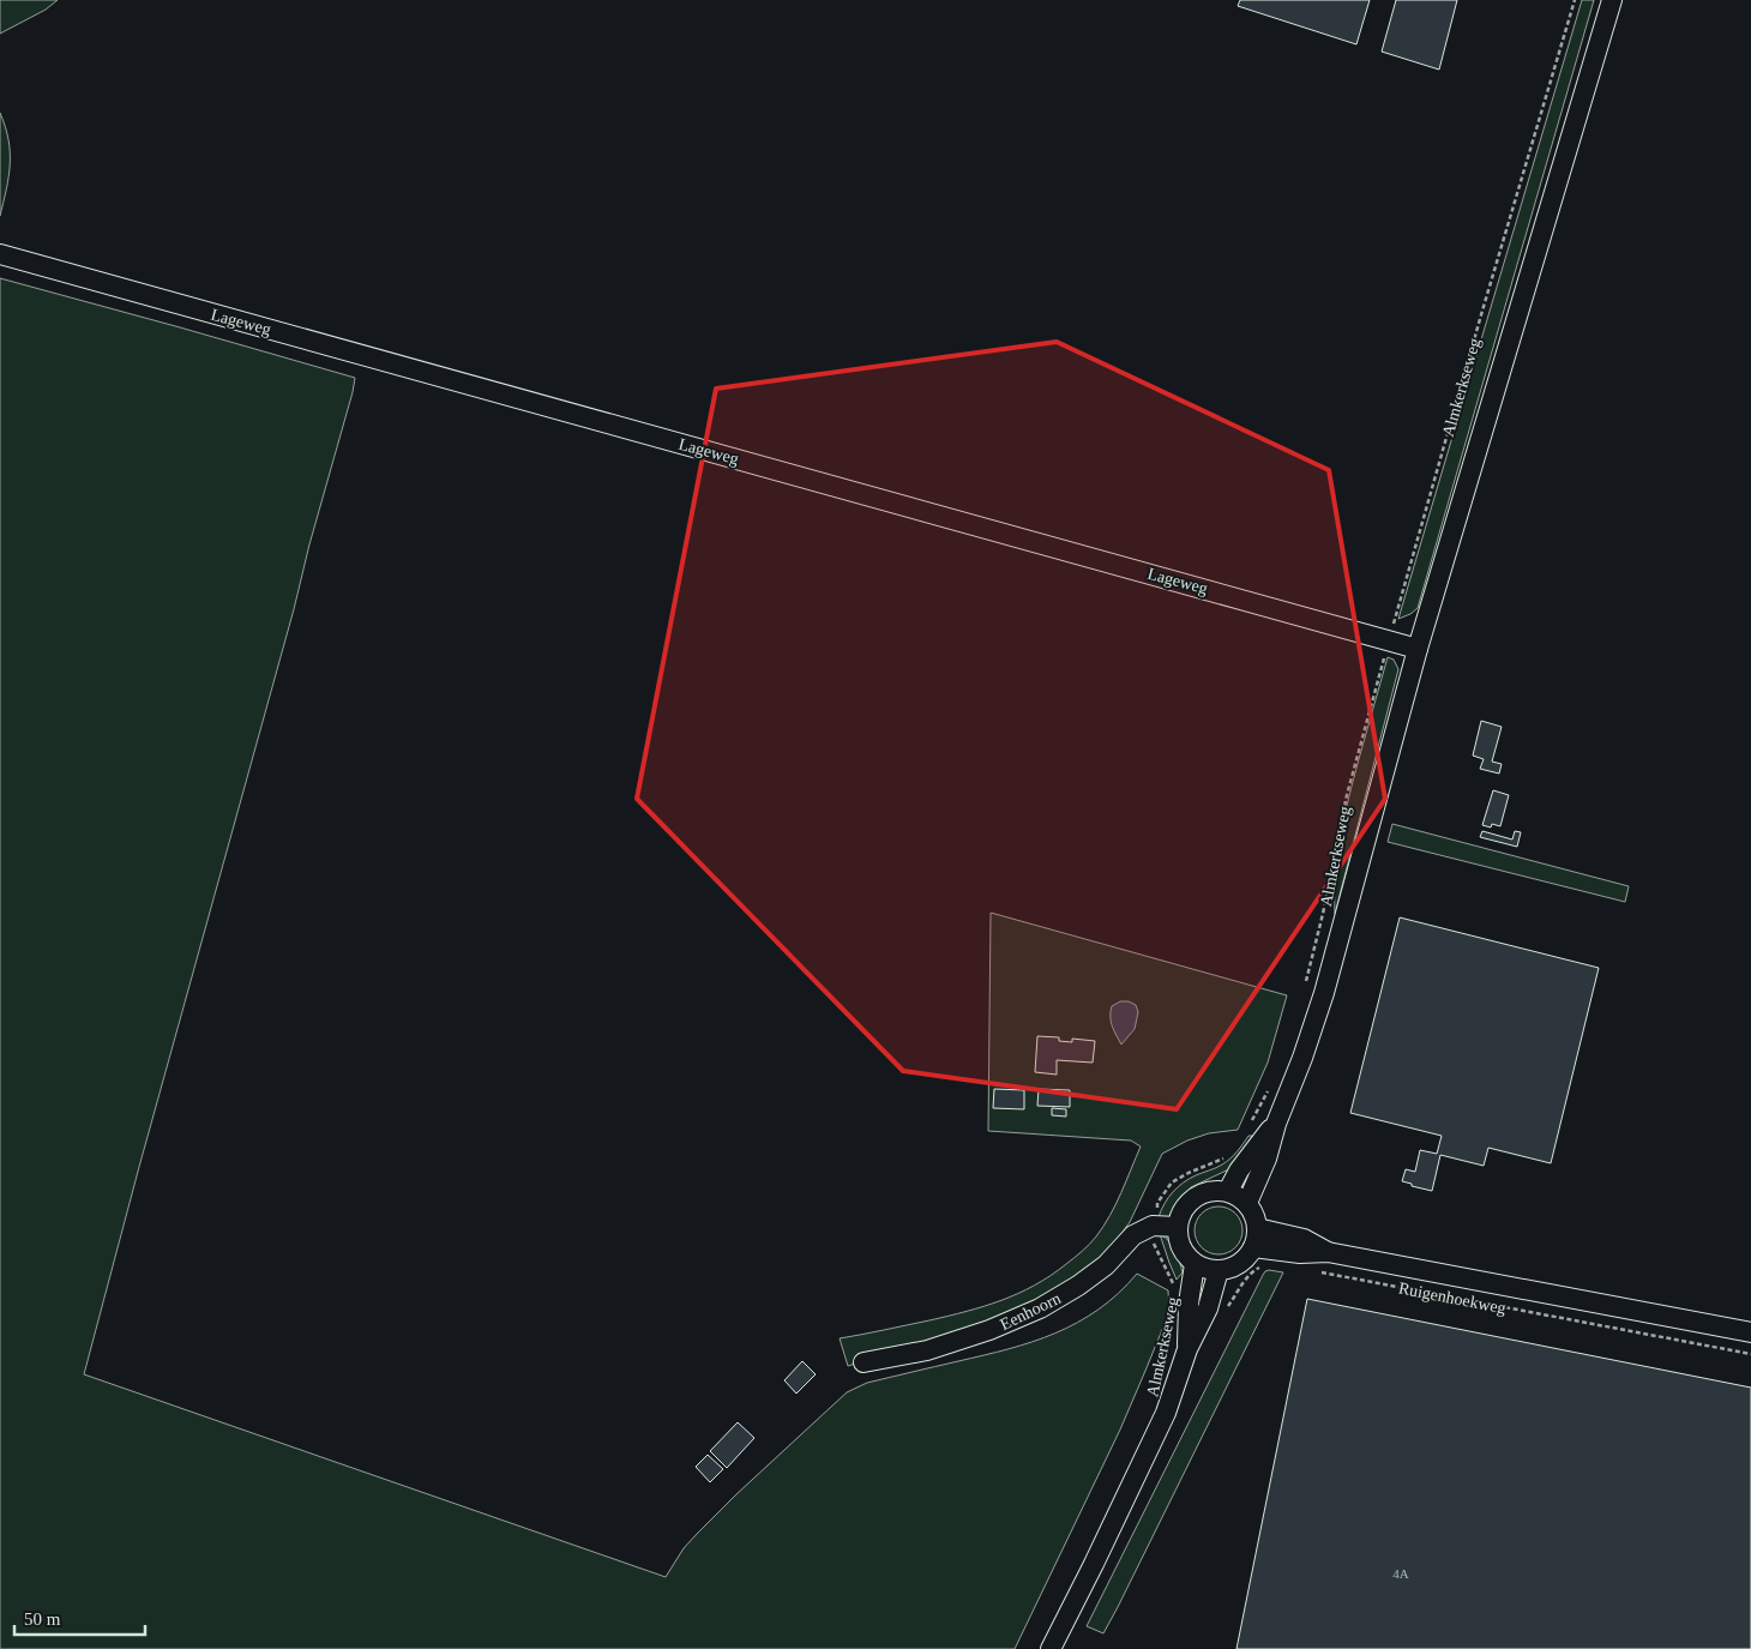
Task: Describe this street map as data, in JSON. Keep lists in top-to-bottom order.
{
  "streets": {
    "street": [
      "Lageweg",
      "Almkerkseweg",
      "Ruigenhoekweg",
      "Eenhoorn"
    ]
  },
  "crossings": [
    ["Lageweg", "Almkerkseweg"],
    ["Almkerkseweg", "Ruigenhoekweg"],
    ["Almkerkseweg", "Eenhoorn"]
  ],
  "house_numbers": ["4A"],
  "scale_bar": "50 m"
}
